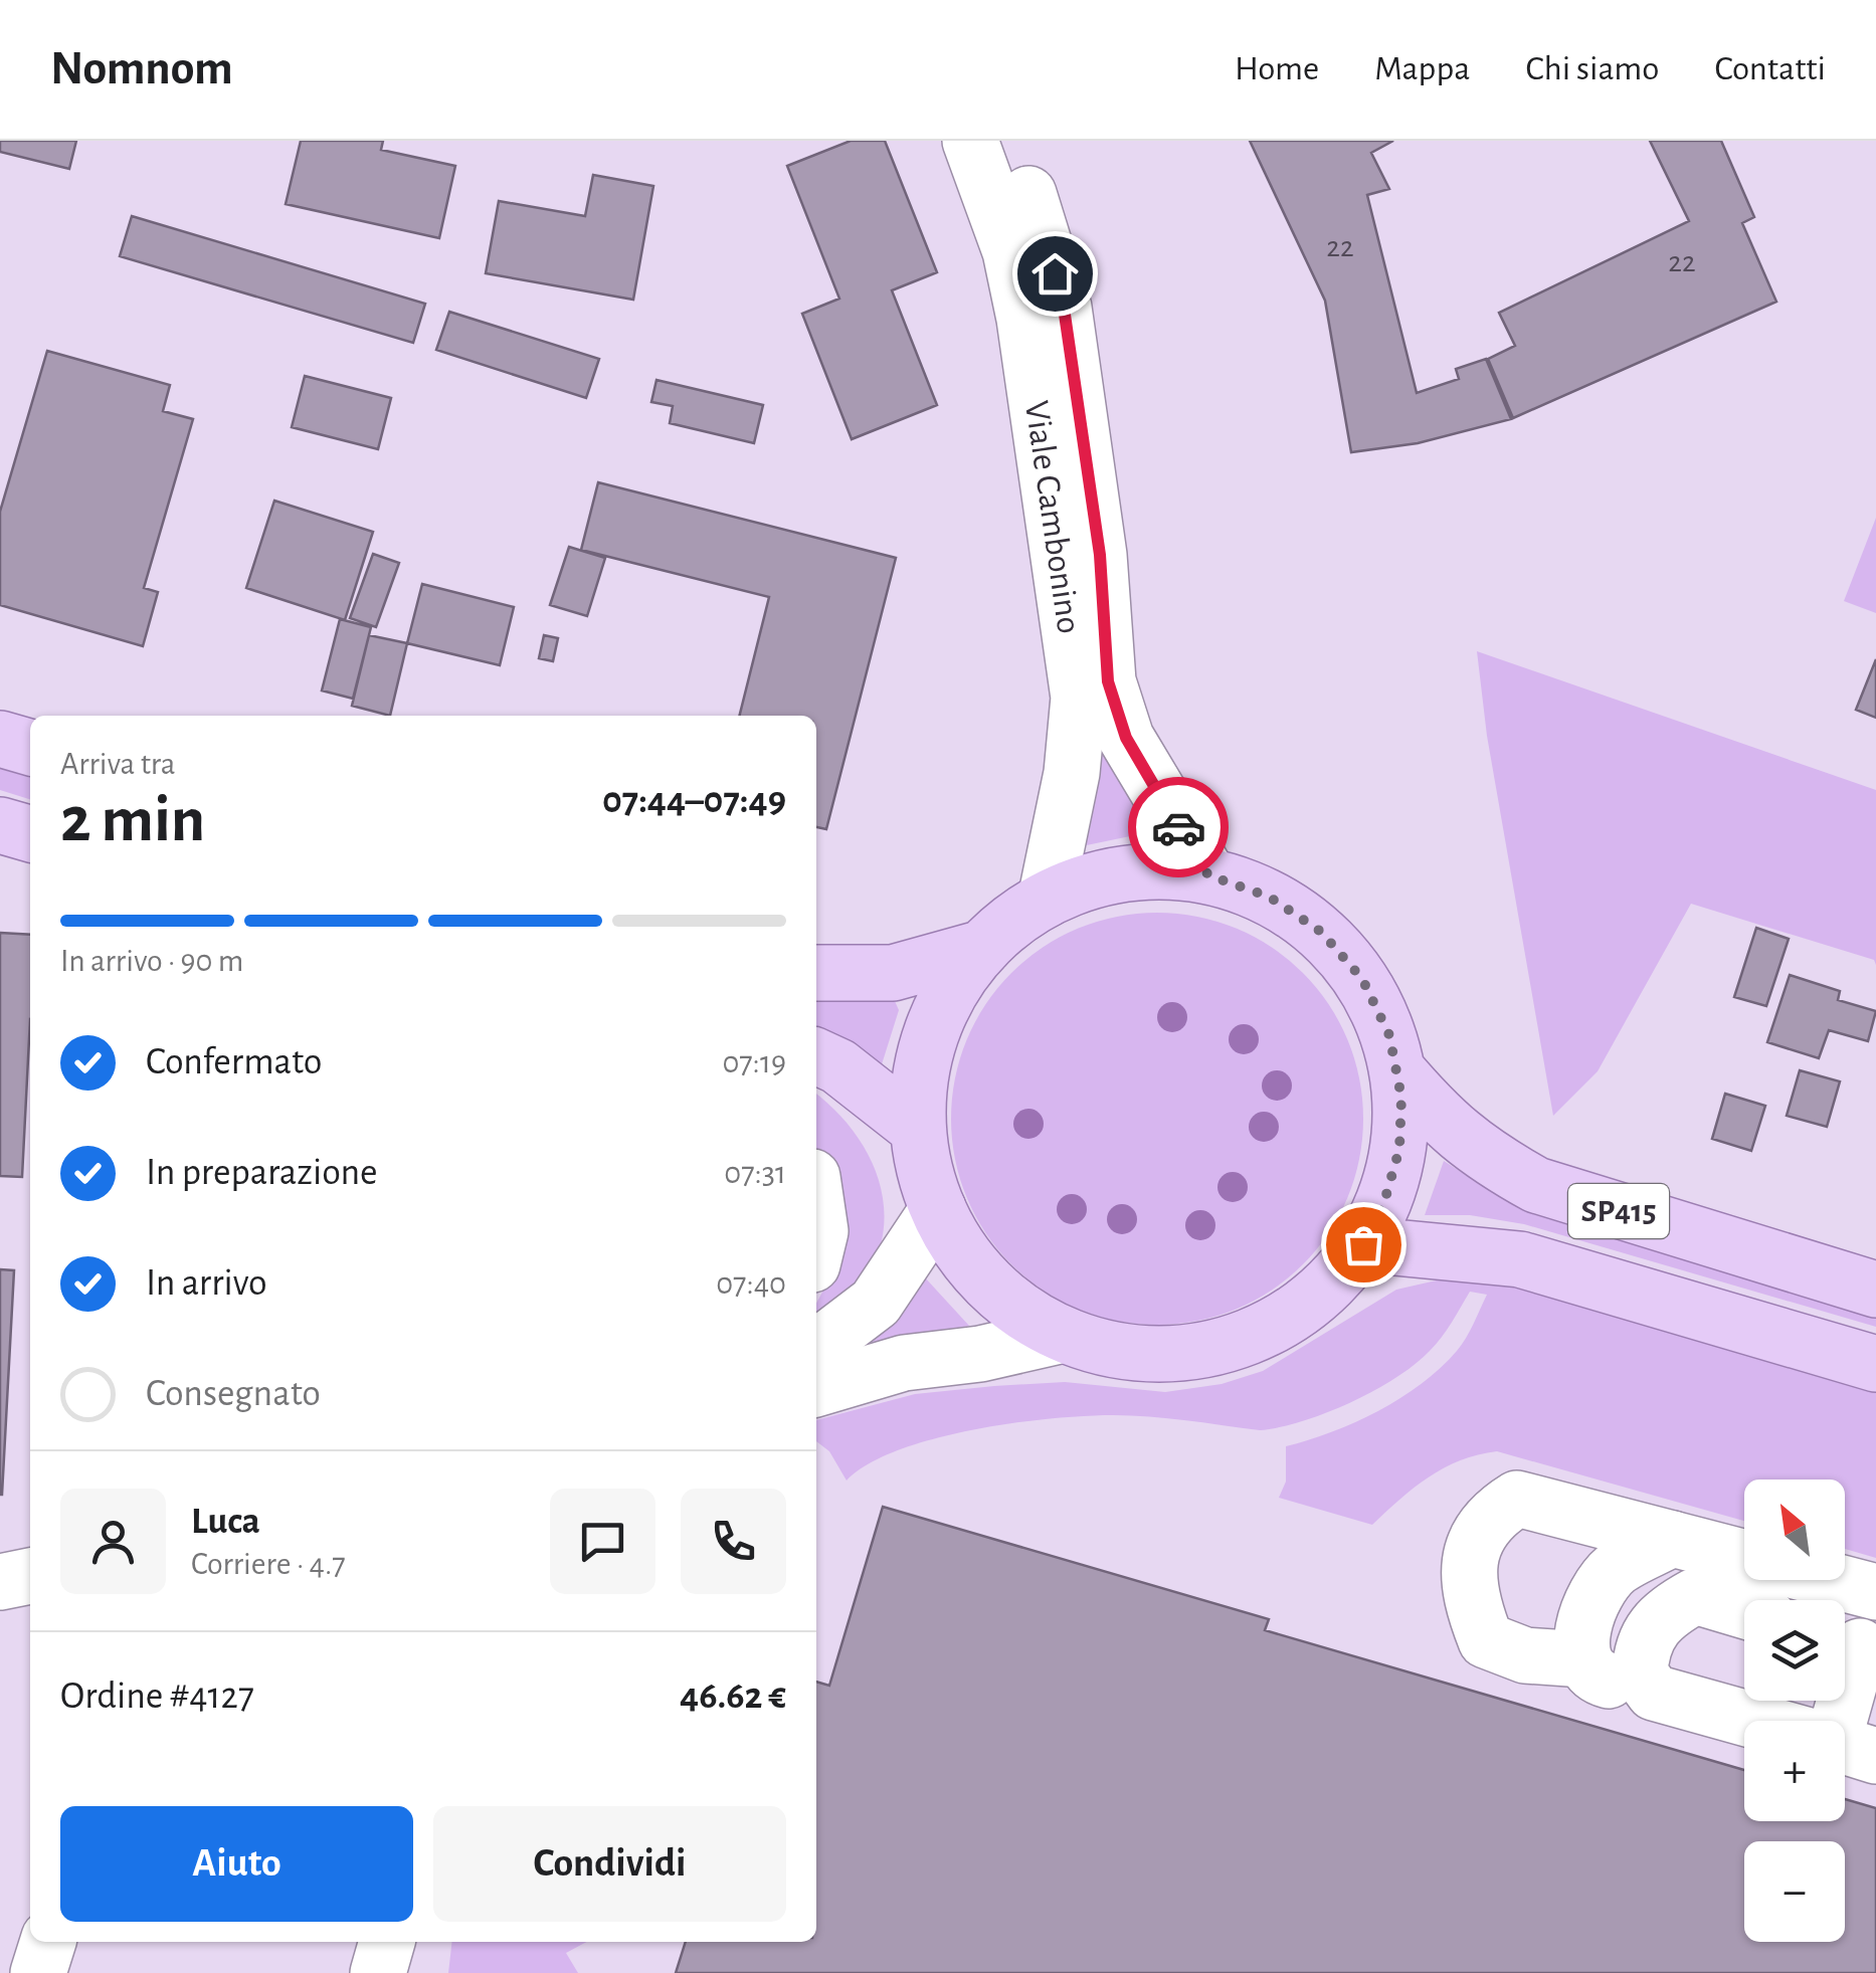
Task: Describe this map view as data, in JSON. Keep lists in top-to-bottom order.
{
  "streets": {
    "main road": ["SP415"],
    "street": ["Viale Cambonino"]
  },
  "crossings": [
    ["Viale Cambonino", "SP415"]
  ],
  "house_numbers": ["22", "22"],
  "north": "top left",
  "page": {
    "header": "Nomnom",
    "nav": [
      "Home",
      "Mappa",
      "Chi siamo",
      "Contatti"
    ],
    "heading": ["2 min", "Arriva tra", "07:44–07:49"],
    "panel": [
      "Luca",
      "Corriere · 4.7",
      "Ordine #4127",
      "46.62 €"
    ],
    "bar": "In arrivo · 90 m",
    "list": [
      ["Confermato", "07:19"],
      ["In preparazione", "07:31"],
      ["In arrivo", "07:40"],
      "Consegnato"
    ],
    "map_buttons": ["+", "−"],
    "buttons": ["Aiuto", "Condividi"]
  }
}
